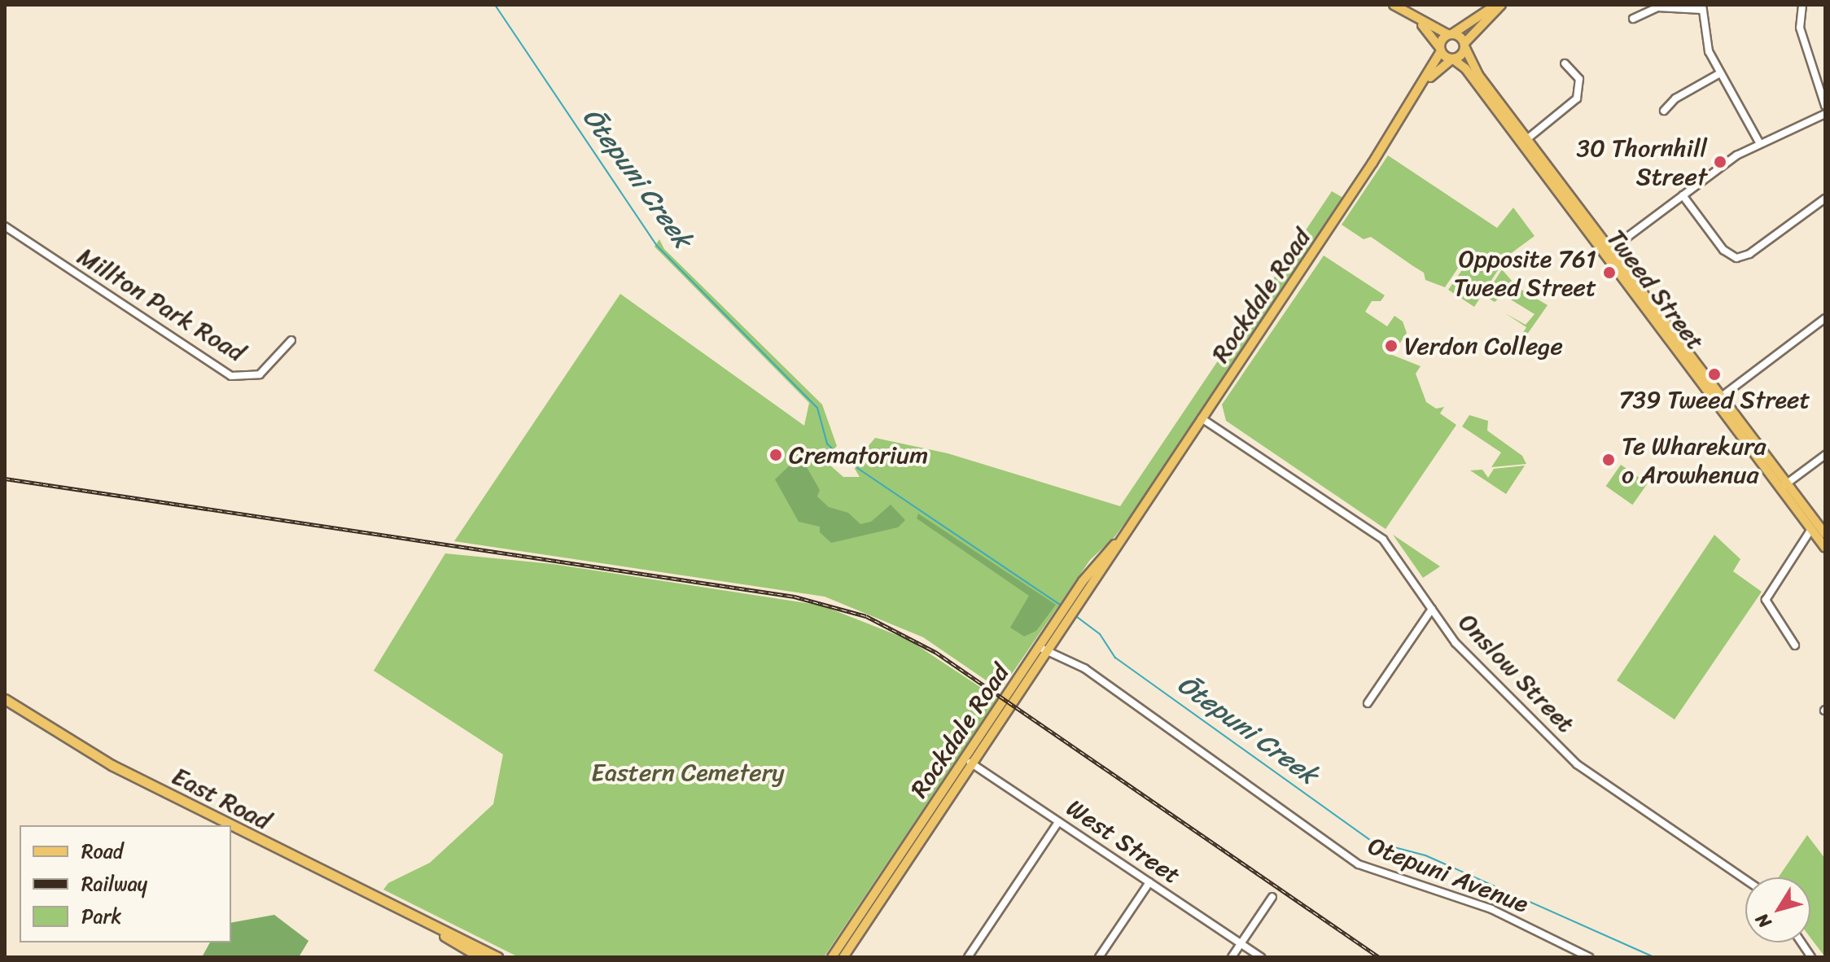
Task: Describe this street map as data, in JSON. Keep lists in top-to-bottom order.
{
  "streets": {
    "highway": ["East Road"],
    "main road": ["Tweed Street", "Rockdale Road"],
    "street": [
      "Millton Park Road",
      "Onslow Street",
      "West Street",
      "Otepuni Avenue"
    ]
  },
  "crossings": [
    ["Tweed Street", "Rockdale Road"],
    ["Rockdale Road", "Onslow Street"],
    ["Rockdale Road", "West Street"],
    ["Rockdale Road", "Otepuni Avenue"]
  ],
  "water": ["Ōtepuni Creek"],
  "parks": ["Eastern Cemetery"],
  "places": [
    "30 Thornhill Street",
    "Opposite 761 Tweed Street",
    "Verdon College",
    "739 Tweed Street",
    "Crematorium",
    "Te Wharekura o Arowhenua"
  ],
  "legend": ["Road", "Railway", "Park"],
  "north": "bottom left"
}
